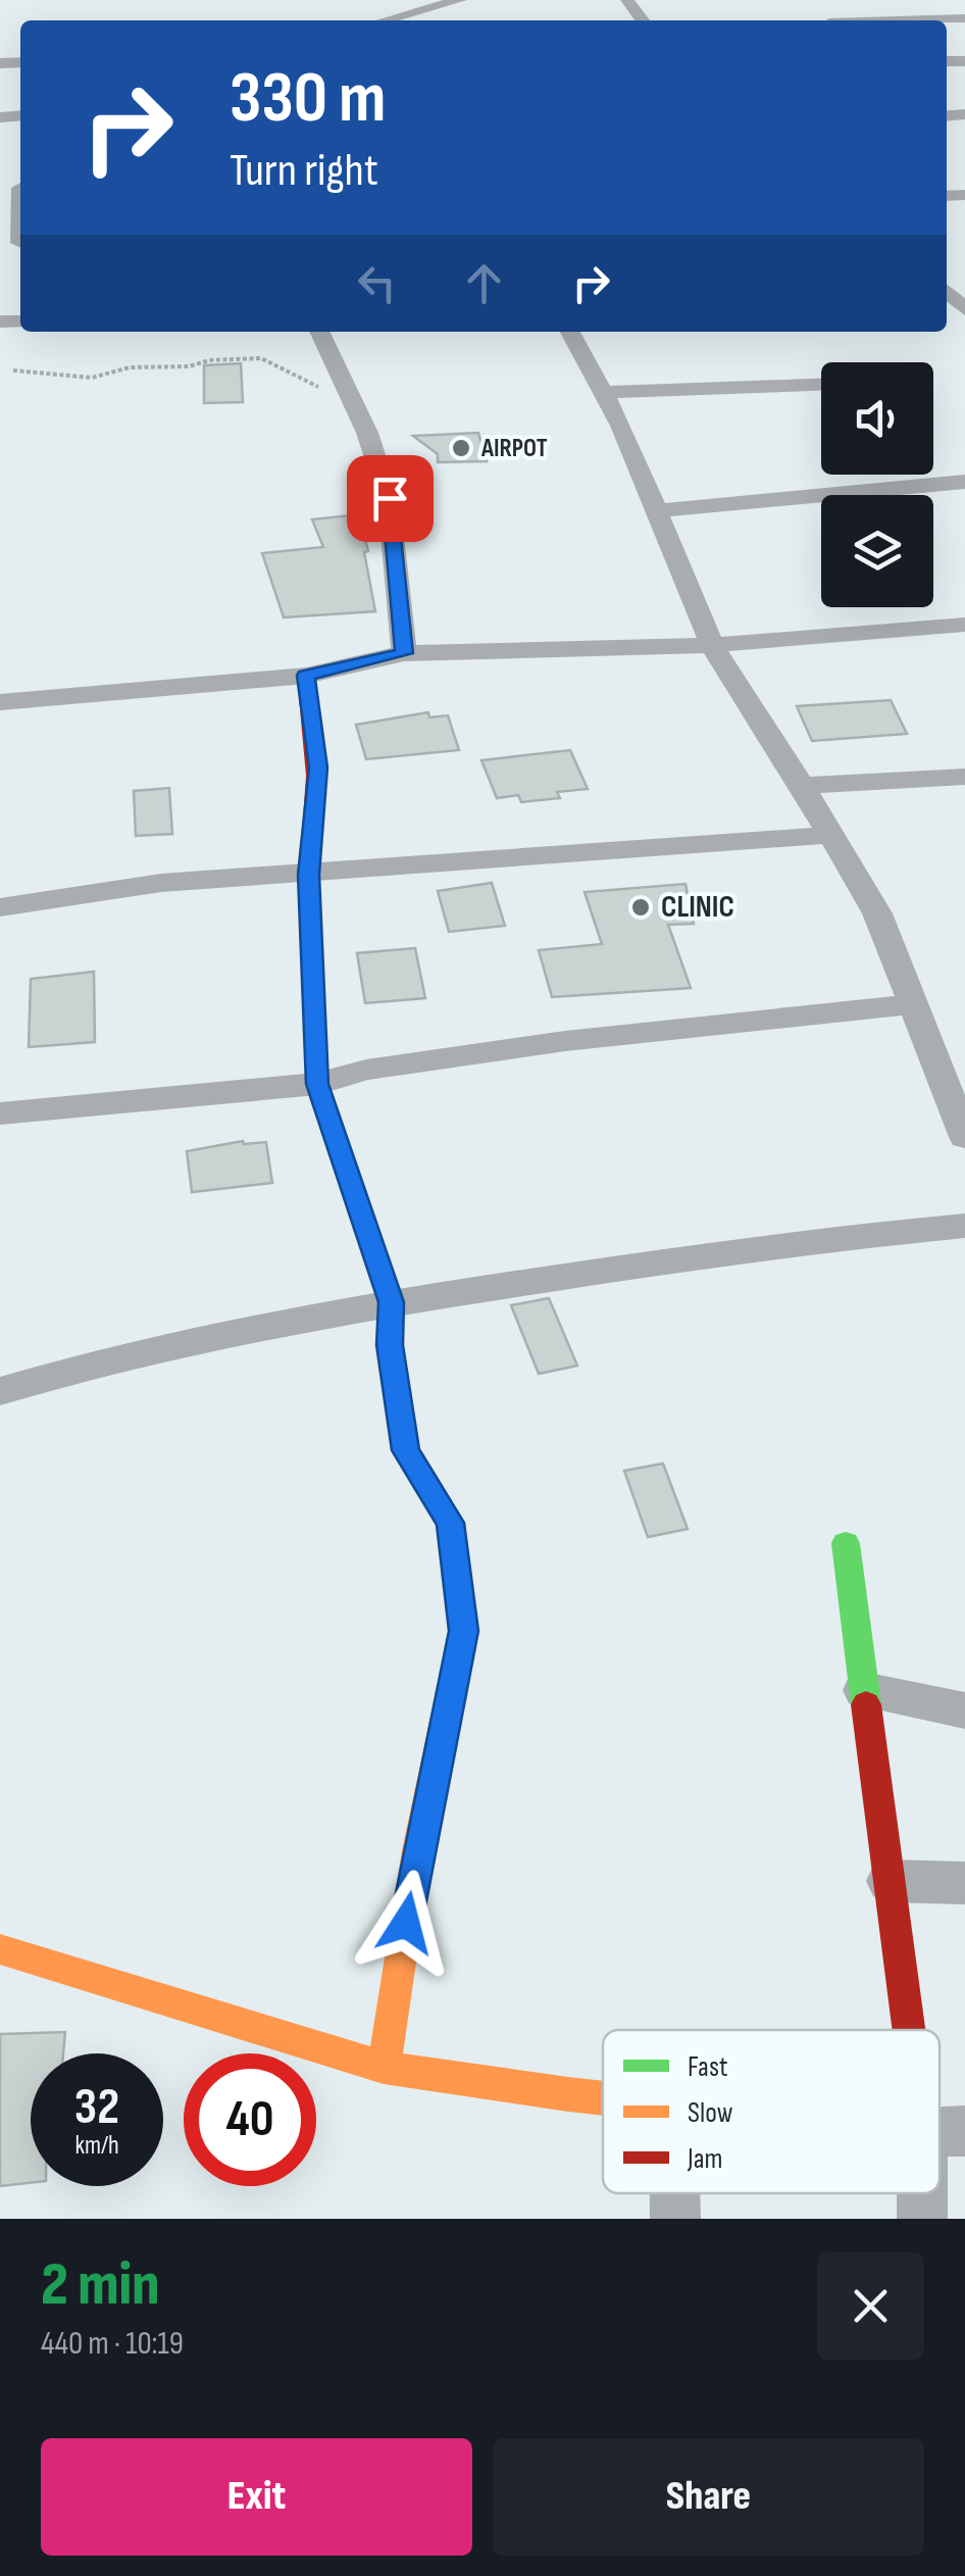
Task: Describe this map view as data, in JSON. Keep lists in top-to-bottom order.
{
  "places": ["AIRPOT", "CLINIC"],
  "legend": ["Fast", "Slow", "Jam"],
  "page": {
    "turn": ["330 m", "Turn right"],
    "speed": "32 km/h",
    "limit": "40",
    "heading": ["2 min", "440 m · 10:19"],
    "buttons": ["Exit", "Share"]
  }
}
